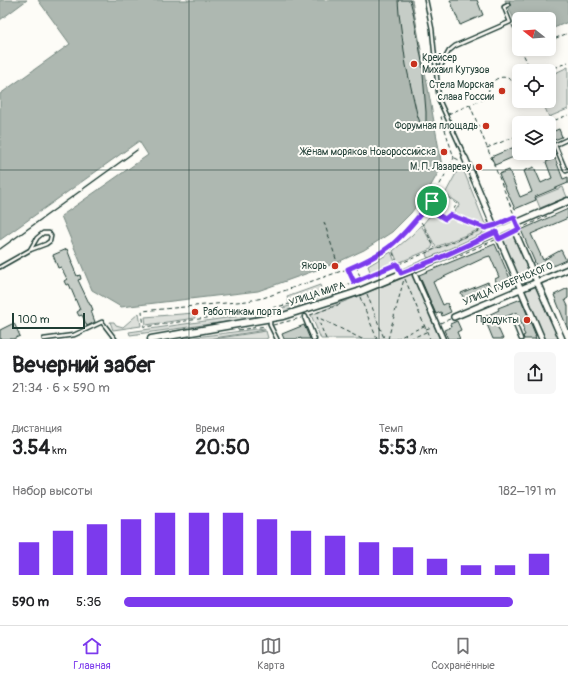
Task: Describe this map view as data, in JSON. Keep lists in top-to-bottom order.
{
  "streets": {
    "street": ["УЛИЦА ГУБЕРНСКОГО", "УЛИЦА МИРА"]
  },
  "places": [
    "Крейсер Михаил Кутузов",
    "Стела Морская слава России",
    "Форумная площадь",
    "Жёнам моряков Новороссийска",
    "М. П. Лазареву",
    "Якорь",
    "Работникам порта",
    "Продукты"
  ],
  "scale_bar": "100 m",
  "north": "left",
  "page": {
    "scale": "100 m",
    "heading": ["Вечерний забег", "21:34 · 6 × 590 m"],
    "stats": [
      ["Дистанция", "3.54 km"],
      ["Время", "20:50"],
      ["Темп", "5:53 /km"]
    ],
    "chart": ["Набор высоты", "182–191 m"],
    "list": [
      {
        "name": "590 m",
        "note": "5:36"
      }
    ],
    "tabs": ["Главная", "Карта", "Сохранённые"]
  }
}
